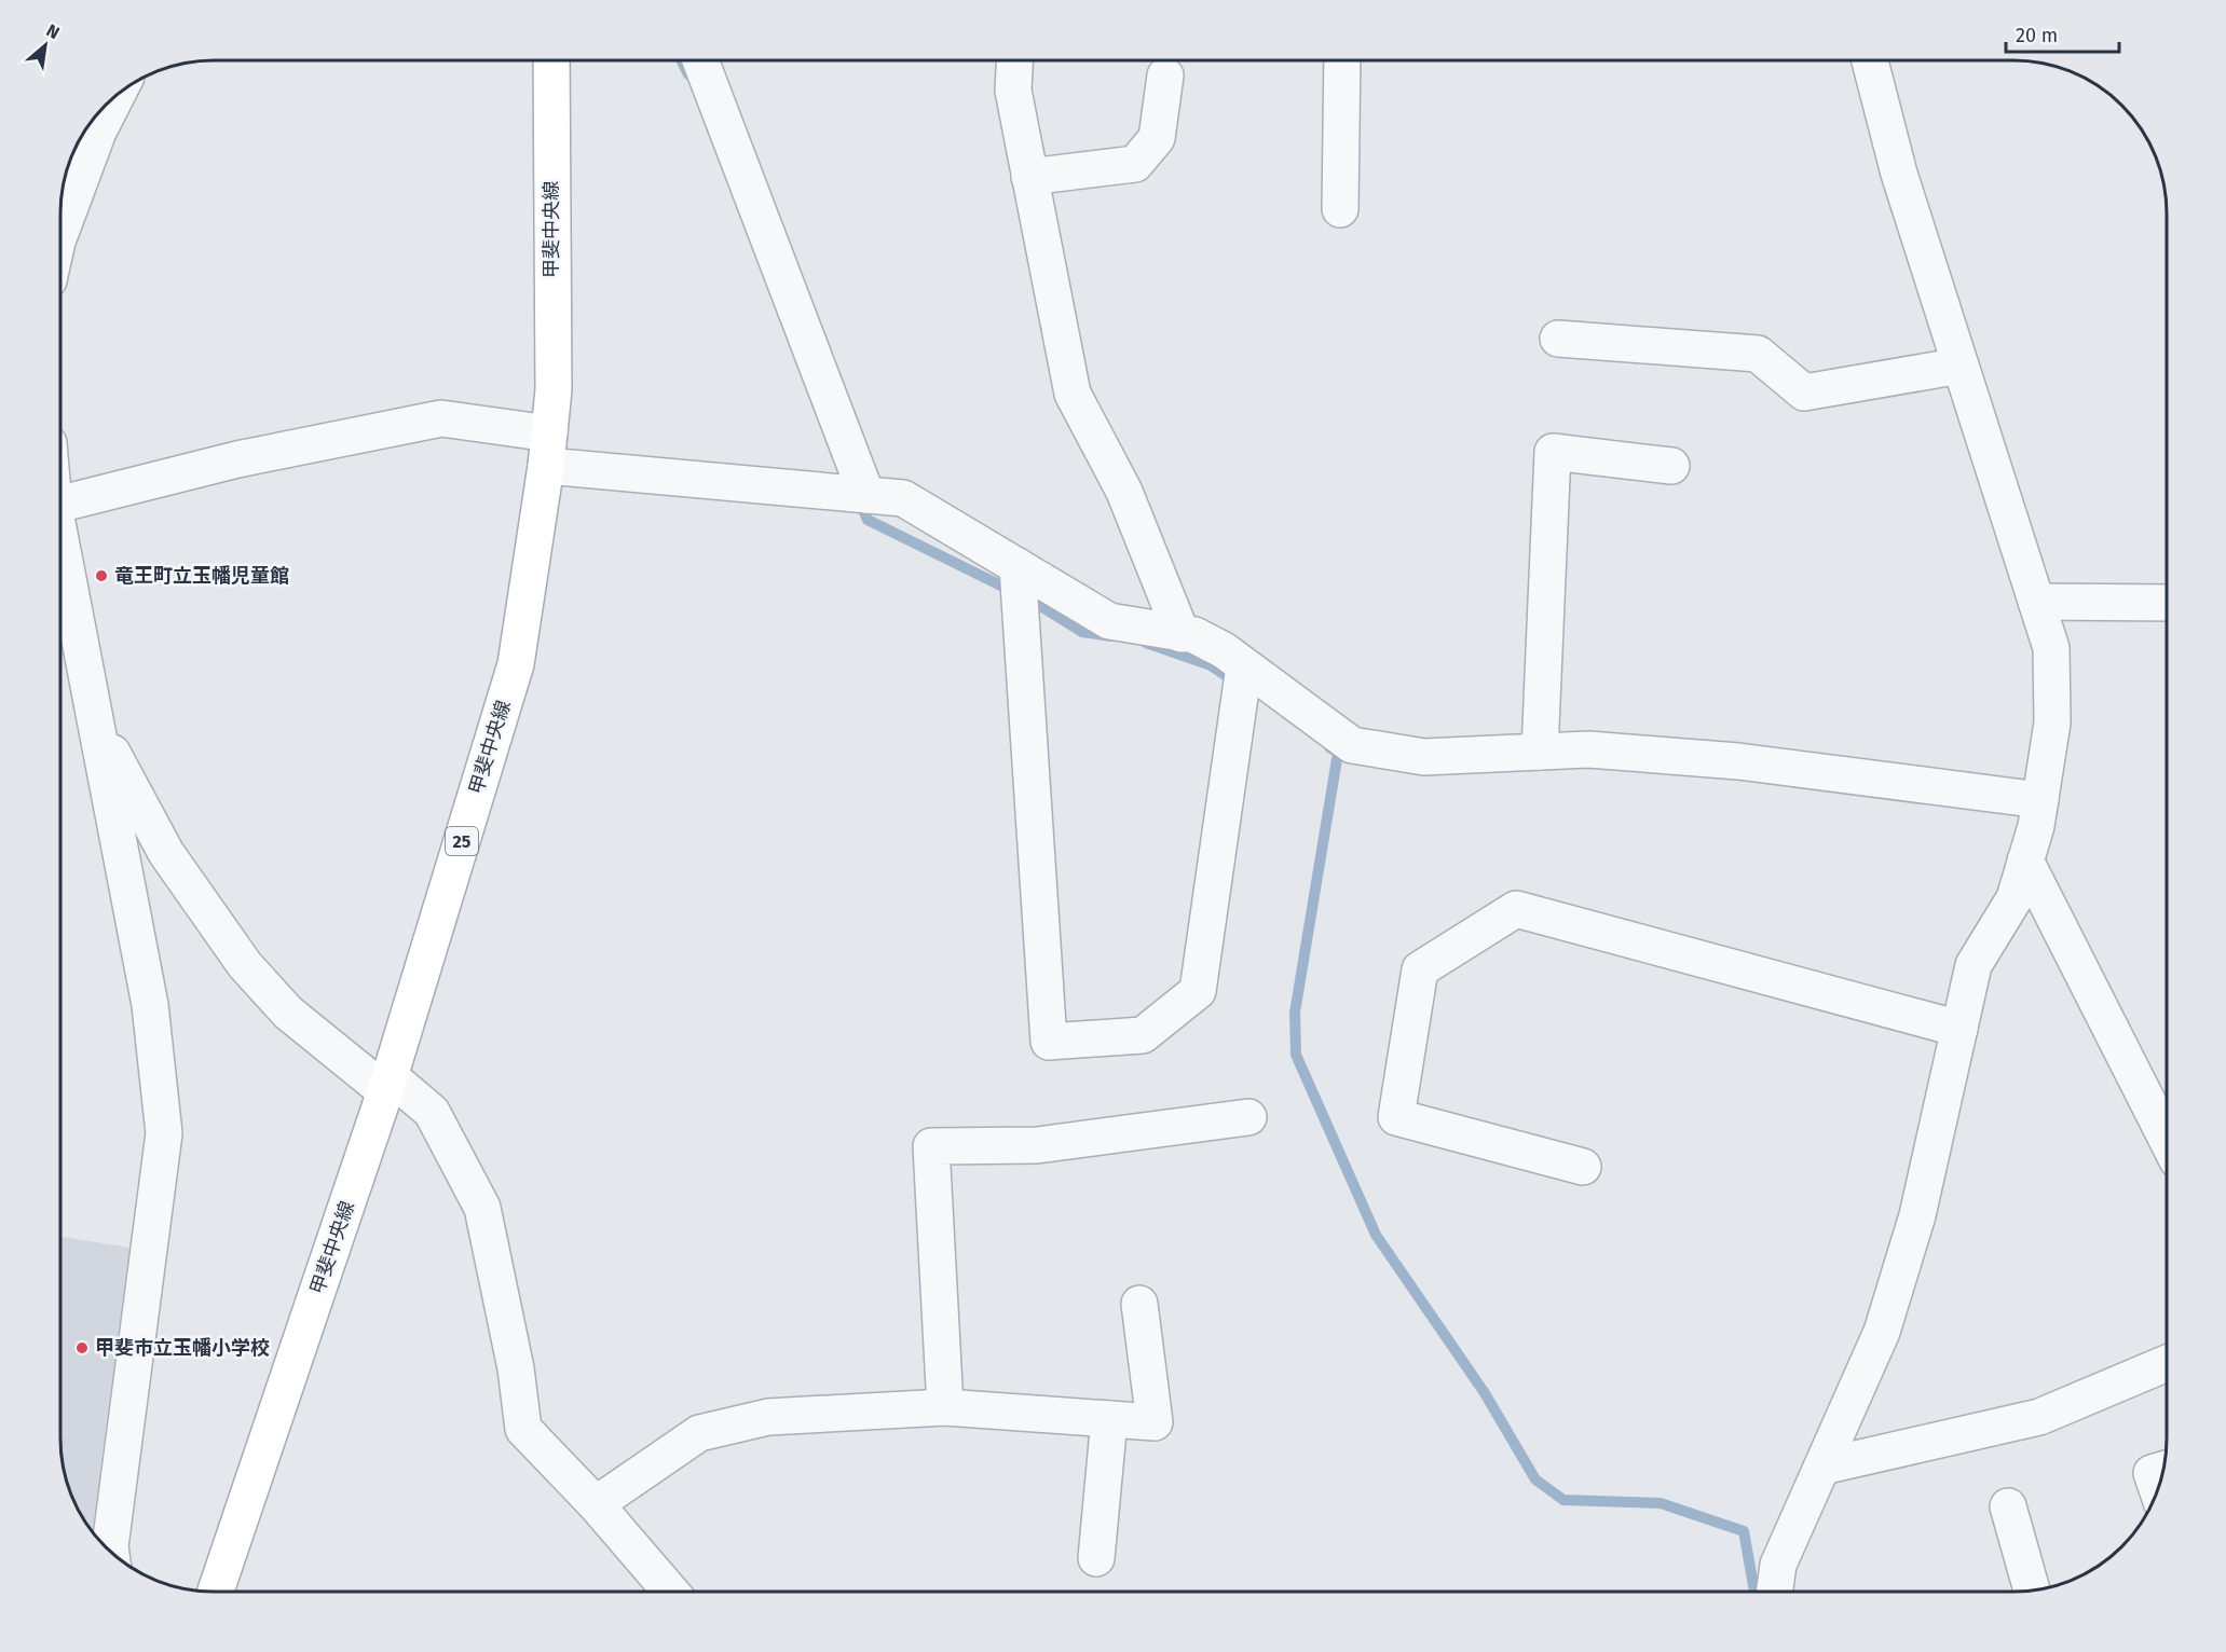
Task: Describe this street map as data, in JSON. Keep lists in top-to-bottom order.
{
  "streets": {
    "main road": ["甲斐中央線", "25"]
  },
  "places": ["竜王町立玉幡児童館", "甲斐市立玉幡小学校"],
  "scale_bar": "20 m",
  "north": "top right"
}
